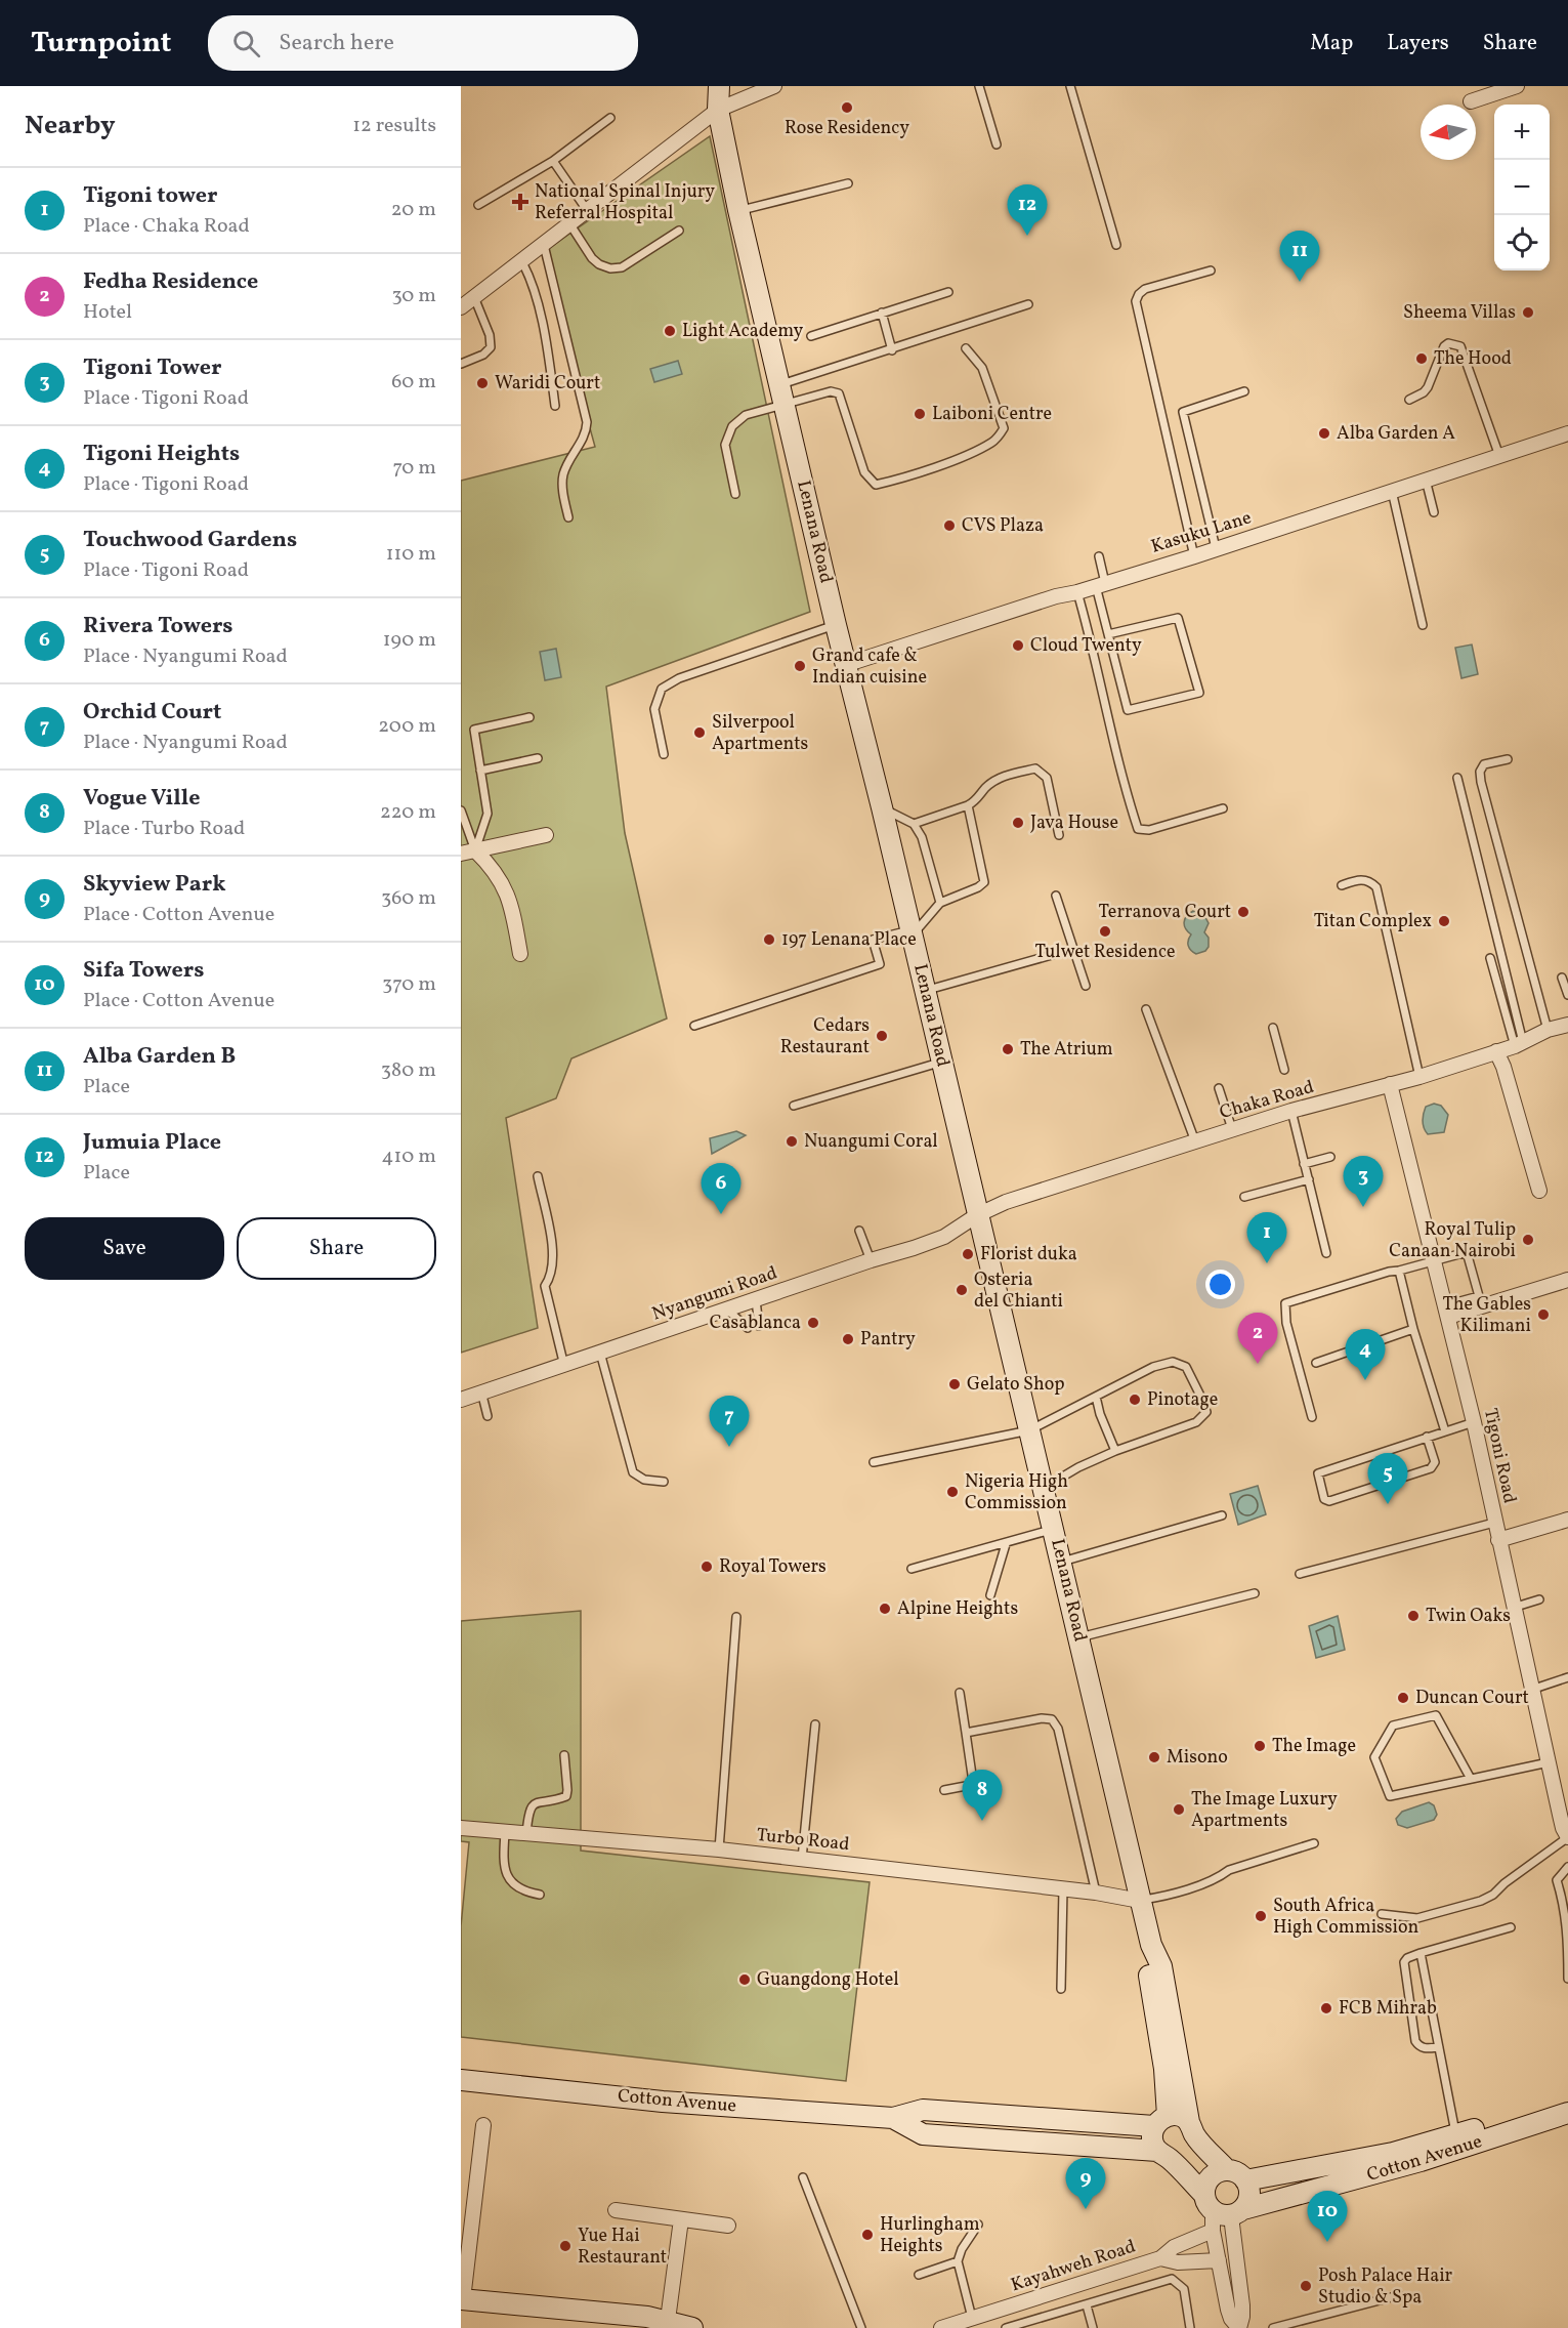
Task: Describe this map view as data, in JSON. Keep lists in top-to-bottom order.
{
  "streets": {
    "street": [
      "Lenana Road",
      "Kasuku Lane",
      "Chaka Road",
      "Nyangumi Road",
      "Tigoni Road",
      "Turbo Road",
      "Cotton Avenue",
      "Kayahweh Road"
    ]
  },
  "crossings": [
    ["Lenana Road", "Kasuku Lane"],
    ["Lenana Road", "Chaka Road"],
    ["Lenana Road", "Nyangumi Road"],
    ["Lenana Road", "Turbo Road"],
    ["Lenana Road", "Cotton Avenue"],
    ["Chaka Road", "Nyangumi Road"],
    ["Chaka Road", "Tigoni Road"]
  ],
  "places": {
    "other": [
      "Rose Residency",
      "Sheema Villas",
      "Light Academy",
      "The Hood",
      "Waridi Court",
      "Laiboni Centre",
      "Alba Garden A",
      "CVS Plaza",
      "Cloud Twenty",
      "Grand cafe & Indian cuisine",
      "Silverpool Apartments",
      "Java House",
      "Terranova Court",
      "Titan Complex",
      "Tulwet Residence",
      "197 Lenana Place",
      "Cedars Restaurant",
      "The Atrium",
      "Nuangumi Coral",
      "Royal Tulip Canaan Nairobi",
      "Florist duka",
      "Osteria del Chianti",
      "The Gables Kilimani",
      "Casablanca",
      "Pantry",
      "Gelato Shop",
      "Pinotage",
      "Nigeria High Commission",
      "Royal Towers",
      "Alpine Heights",
      "Twin Oaks",
      "Duncan Court",
      "The Image",
      "Misono",
      "The Image Luxury Apartments",
      "South Africa High Commission",
      "Guangdong Hotel",
      "FCB Mihrab",
      "Hurlingham Heights",
      "Yue Hai Restaurant",
      "Posh Palace Hair Studio & Spa"
    ],
    "health": ["National Spinal Injury Referral Hospital"]
  },
  "north": "left",
  "page": {
    "header": "Turnpoint",
    "search": "Search here",
    "nav": ["Map", "Layers", "Share"],
    "heading": ["Nearby", "12 results"],
    "map_buttons": ["+", "−"],
    "list": [
      {
        "mark": "1",
        "name": "Tigoni tower",
        "note": "Place · Chaka Road",
        "value": "20 m"
      },
      {
        "mark": "2",
        "name": "Fedha Residence",
        "note": "Hotel",
        "value": "30 m"
      },
      {
        "mark": "3",
        "name": "Tigoni Tower",
        "note": "Place · Tigoni Road",
        "value": "60 m"
      },
      {
        "mark": "4",
        "name": "Tigoni Heights",
        "note": "Place · Tigoni Road",
        "value": "70 m"
      },
      {
        "mark": "5",
        "name": "Touchwood Gardens",
        "note": "Place · Tigoni Road",
        "value": "110 m"
      },
      {
        "mark": "6",
        "name": "Rivera Towers",
        "note": "Place · Nyangumi Road",
        "value": "190 m"
      },
      {
        "mark": "7",
        "name": "Orchid Court",
        "note": "Place · Nyangumi Road",
        "value": "200 m"
      },
      {
        "mark": "8",
        "name": "Vogue Ville",
        "note": "Place · Turbo Road",
        "value": "220 m"
      },
      {
        "mark": "9",
        "name": "Skyview Park",
        "note": "Place · Cotton Avenue",
        "value": "360 m"
      },
      {
        "mark": "10",
        "name": "Sifa Towers",
        "note": "Place · Cotton Avenue",
        "value": "370 m"
      },
      {
        "mark": "11",
        "name": "Alba Garden B",
        "note": "Place",
        "value": "380 m"
      },
      {
        "mark": "12",
        "name": "Jumuia Place",
        "note": "Place",
        "value": "410 m"
      }
    ],
    "pins": [
      "12",
      "11",
      "3",
      "6",
      "1",
      "2",
      "4",
      "7",
      "5",
      "8",
      "9",
      "10"
    ],
    "buttons": ["Save", "Share"]
  }
}
